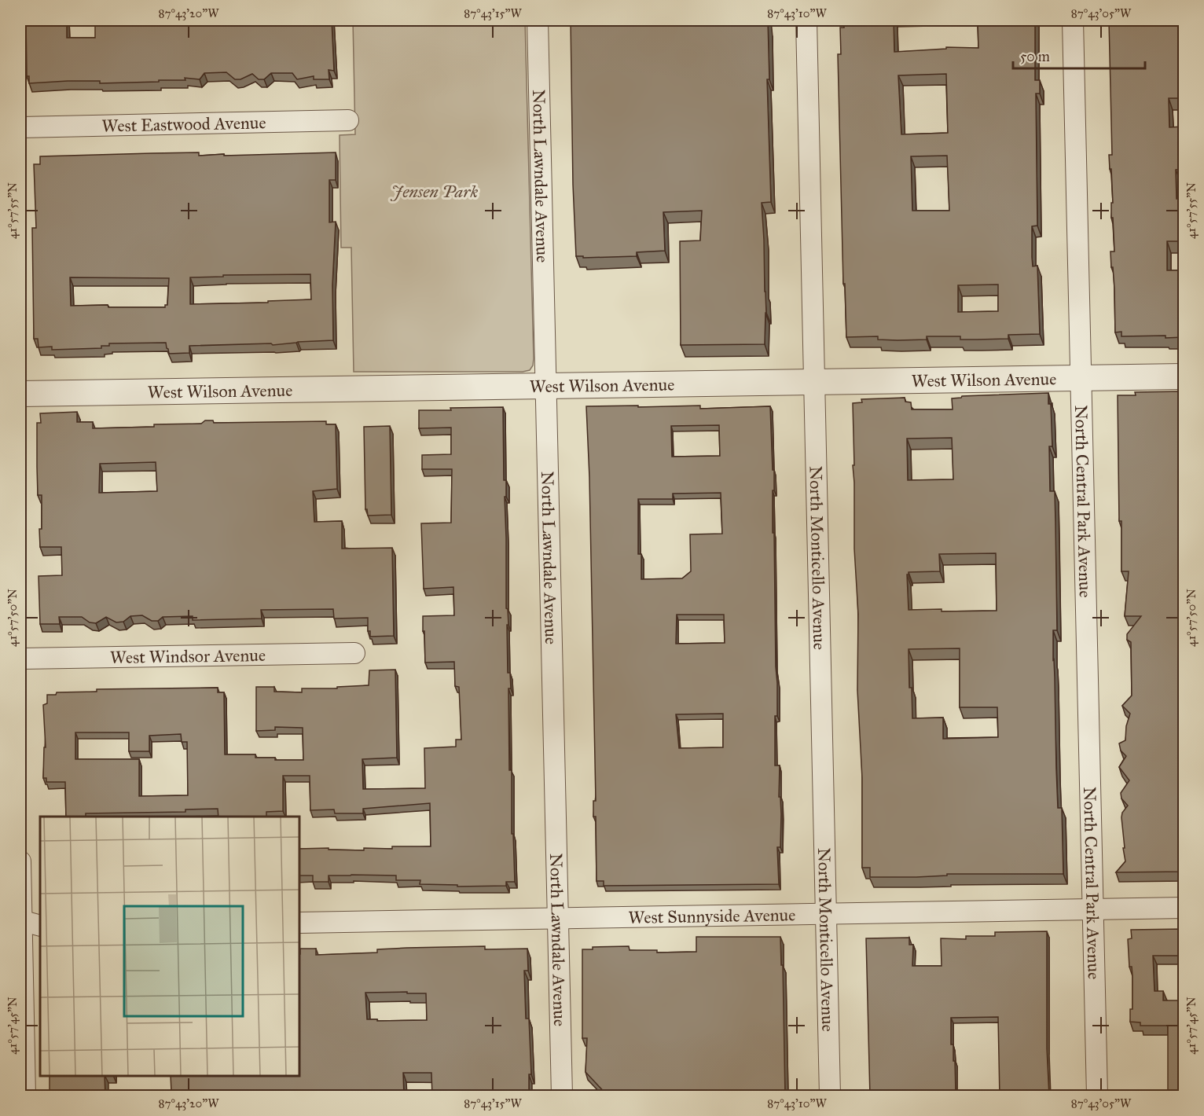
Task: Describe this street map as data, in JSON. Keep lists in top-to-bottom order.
{
  "streets": {
    "street": [
      "West Eastwood Avenue",
      "North Lawndale Avenue",
      "West Wilson Avenue",
      "North Central Park Avenue",
      "North Monticello Avenue",
      "West Windsor Avenue",
      "West Sunnyside Avenue"
    ]
  },
  "crossings": [
    ["North Lawndale Avenue", "West Wilson Avenue"],
    ["North Lawndale Avenue", "West Sunnyside Avenue"],
    ["West Wilson Avenue", "North Central Park Avenue"],
    ["West Wilson Avenue", "North Monticello Avenue"],
    ["North Central Park Avenue", "West Sunnyside Avenue"],
    ["North Monticello Avenue", "West Sunnyside Avenue"]
  ],
  "parks": ["Jensen Park"],
  "scale_bar": "50 m",
  "coordinates": [
    "87°43'20\"W",
    "87°43'15\"W",
    "87°43'10\"W",
    "87°43'05\"W",
    "41°57'55\"N",
    "41°57'50\"N",
    "41°57'45\"N"
  ]
}
